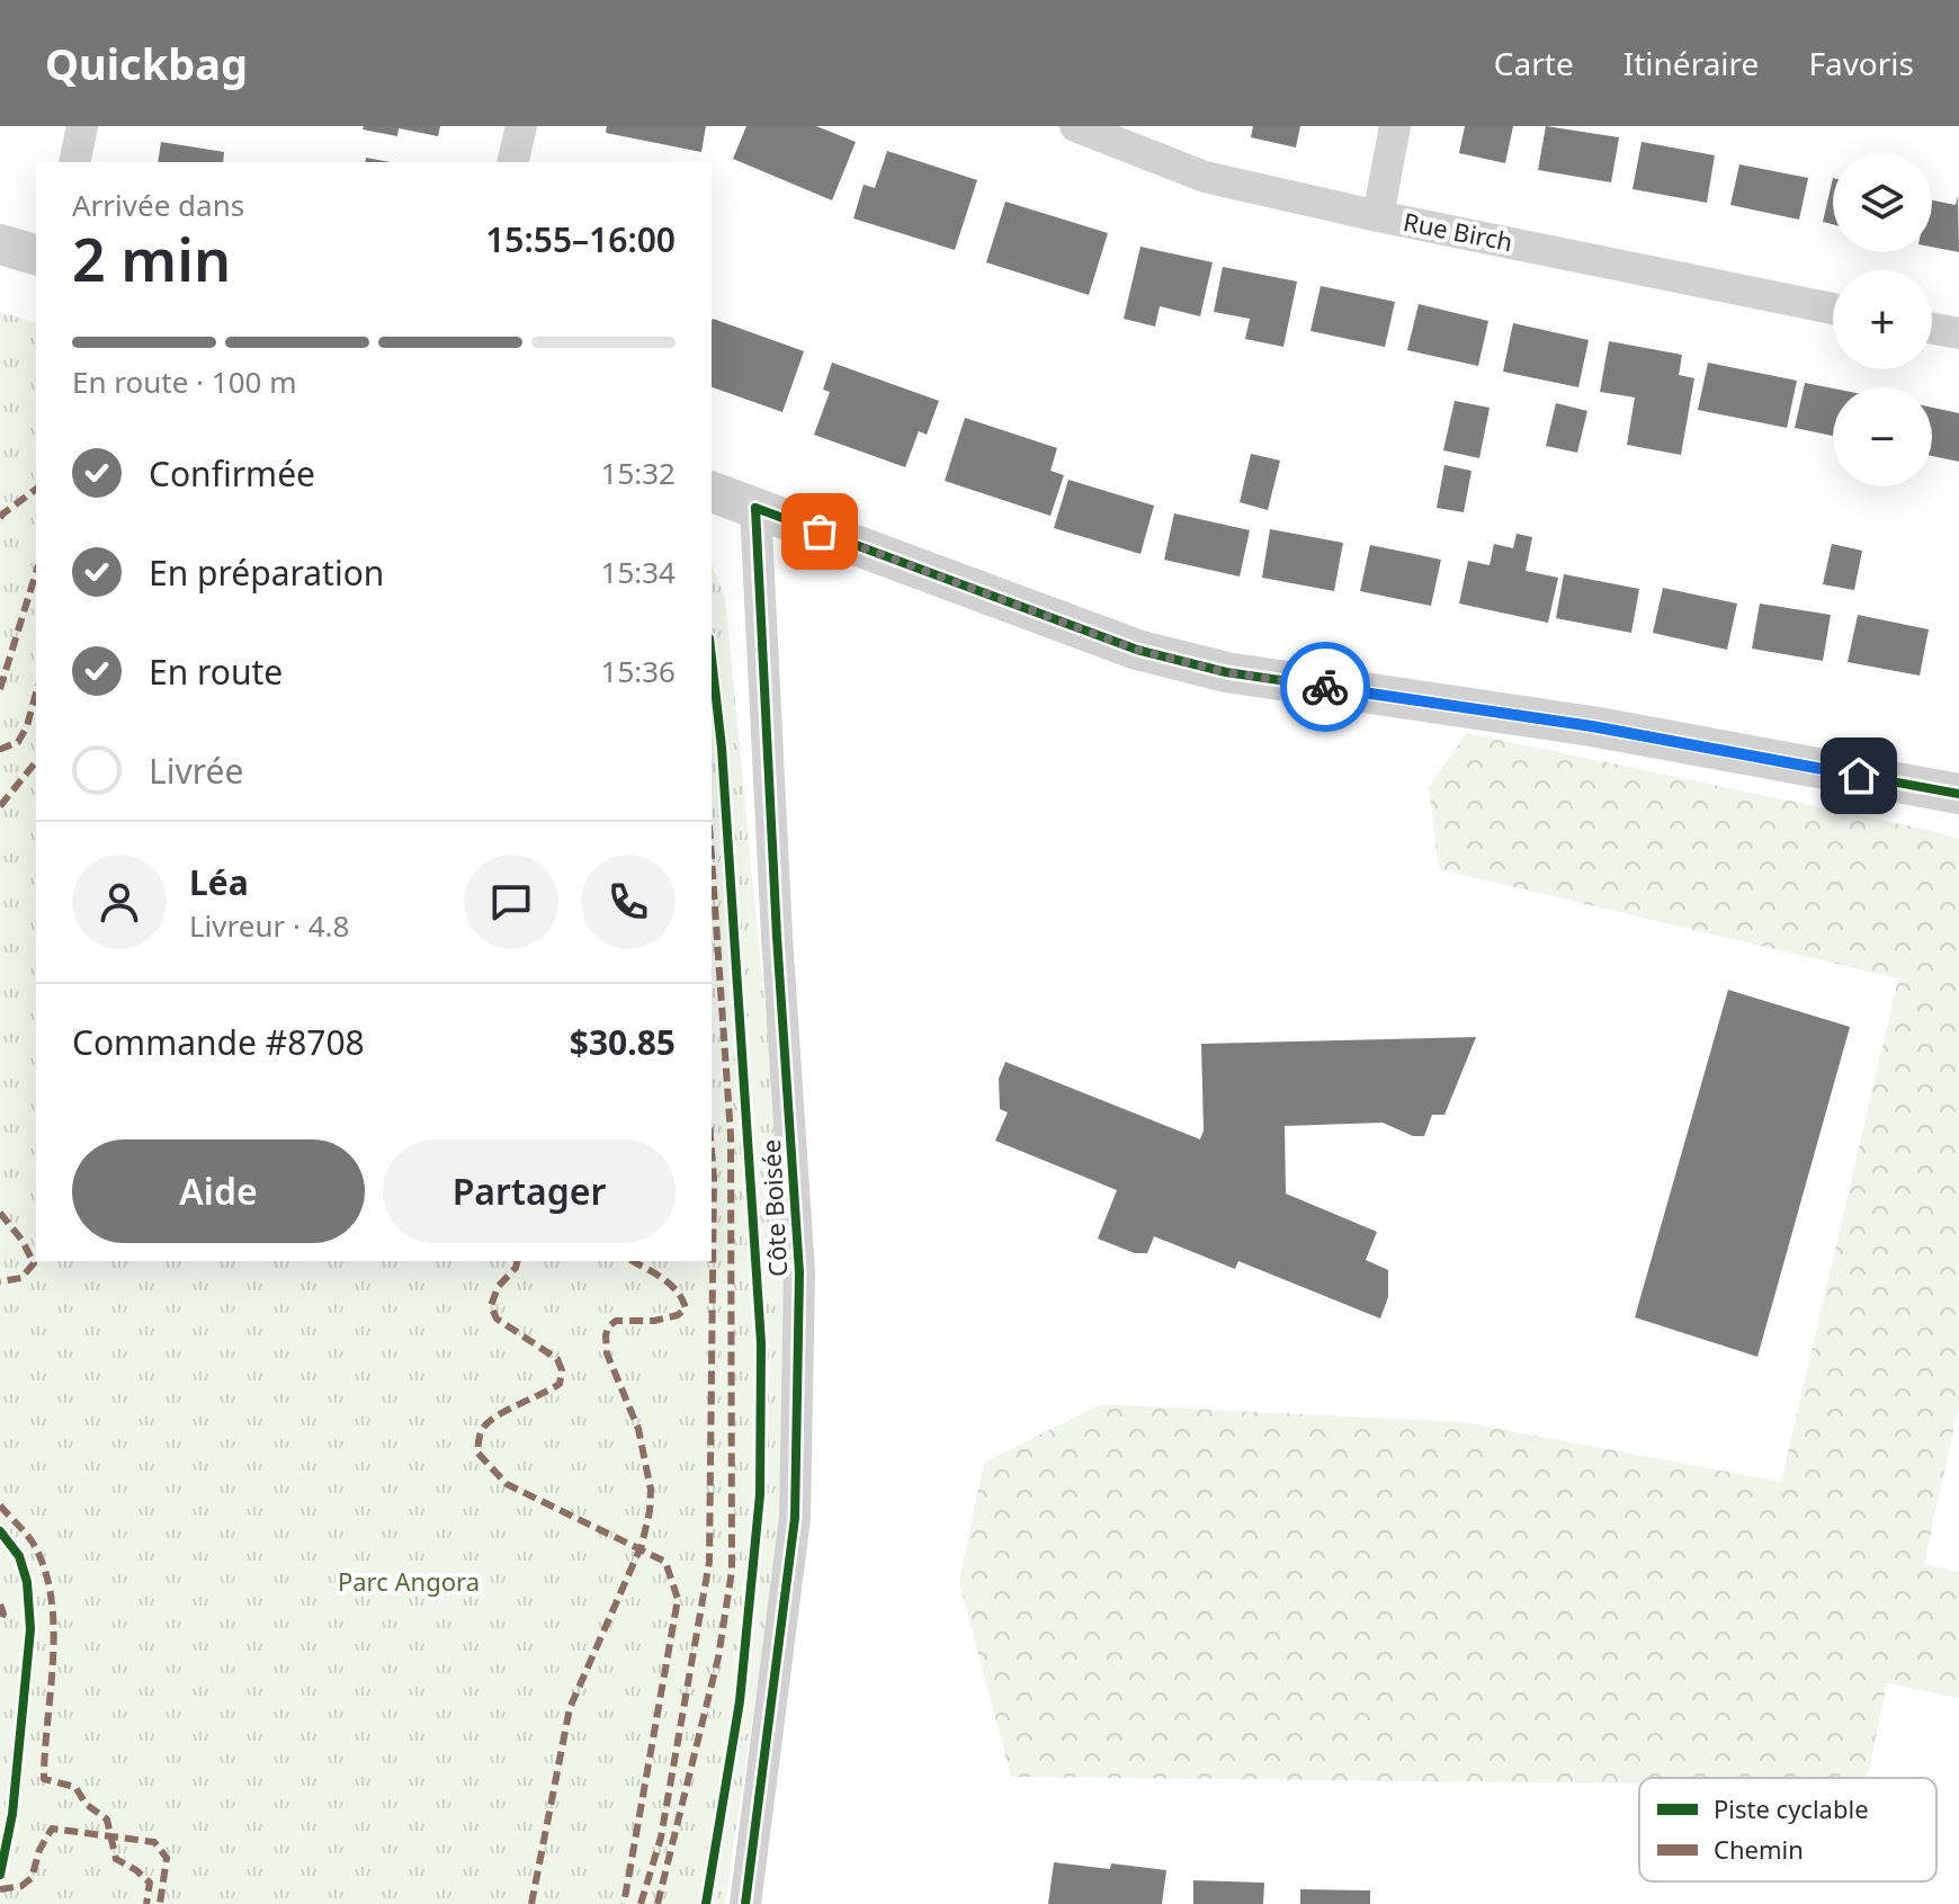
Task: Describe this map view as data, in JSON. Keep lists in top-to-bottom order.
{
  "streets": {
    "street": ["Rue Birch", "Côte Boisée"]
  },
  "parks": ["Parc Angora"],
  "legend": ["Piste cyclable", "Chemin"],
  "page": {
    "header": "Quickbag",
    "nav": ["Carte", "Itinéraire", "Favoris"],
    "map_buttons": ["+", "−"],
    "heading": ["2 min", "Arrivée dans", "15:55–16:00"],
    "panel": [
      "Léa",
      "Livreur · 4.8",
      "Commande #8708",
      "$30.85"
    ],
    "bar": "En route · 100 m",
    "list": [
      ["Confirmée", "15:32"],
      ["En préparation", "15:34"],
      ["En route", "15:36"],
      "Livrée"
    ],
    "buttons": ["Aide", "Partager"]
  }
}
